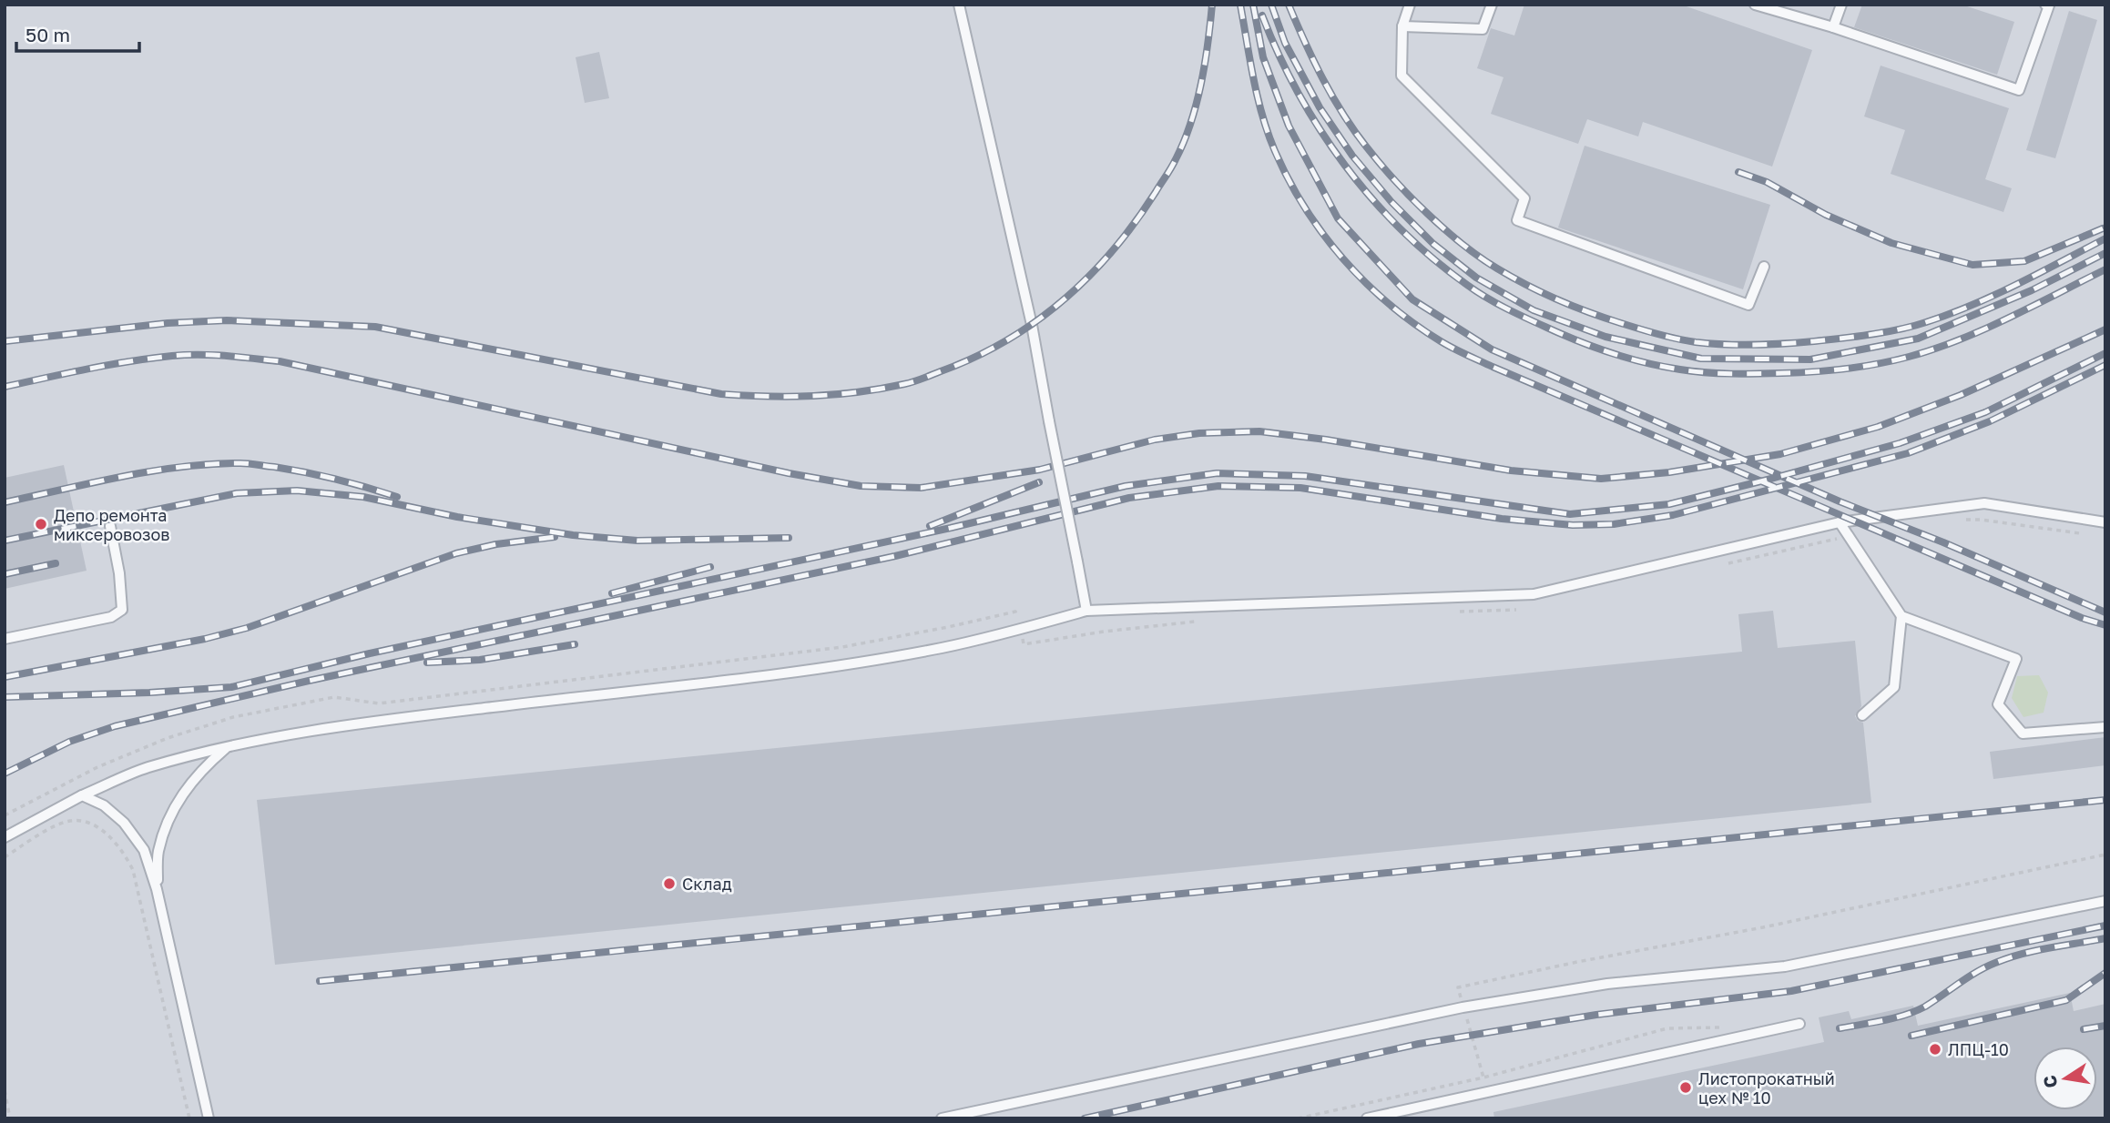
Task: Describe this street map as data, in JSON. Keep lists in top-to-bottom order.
{
  "places": [
    "Депо ремонта миксеровозов",
    "Склад",
    "ЛПЦ-10",
    "Листопрокатный цех № 10"
  ],
  "scale_bar": "50 m",
  "north": "left"
}
